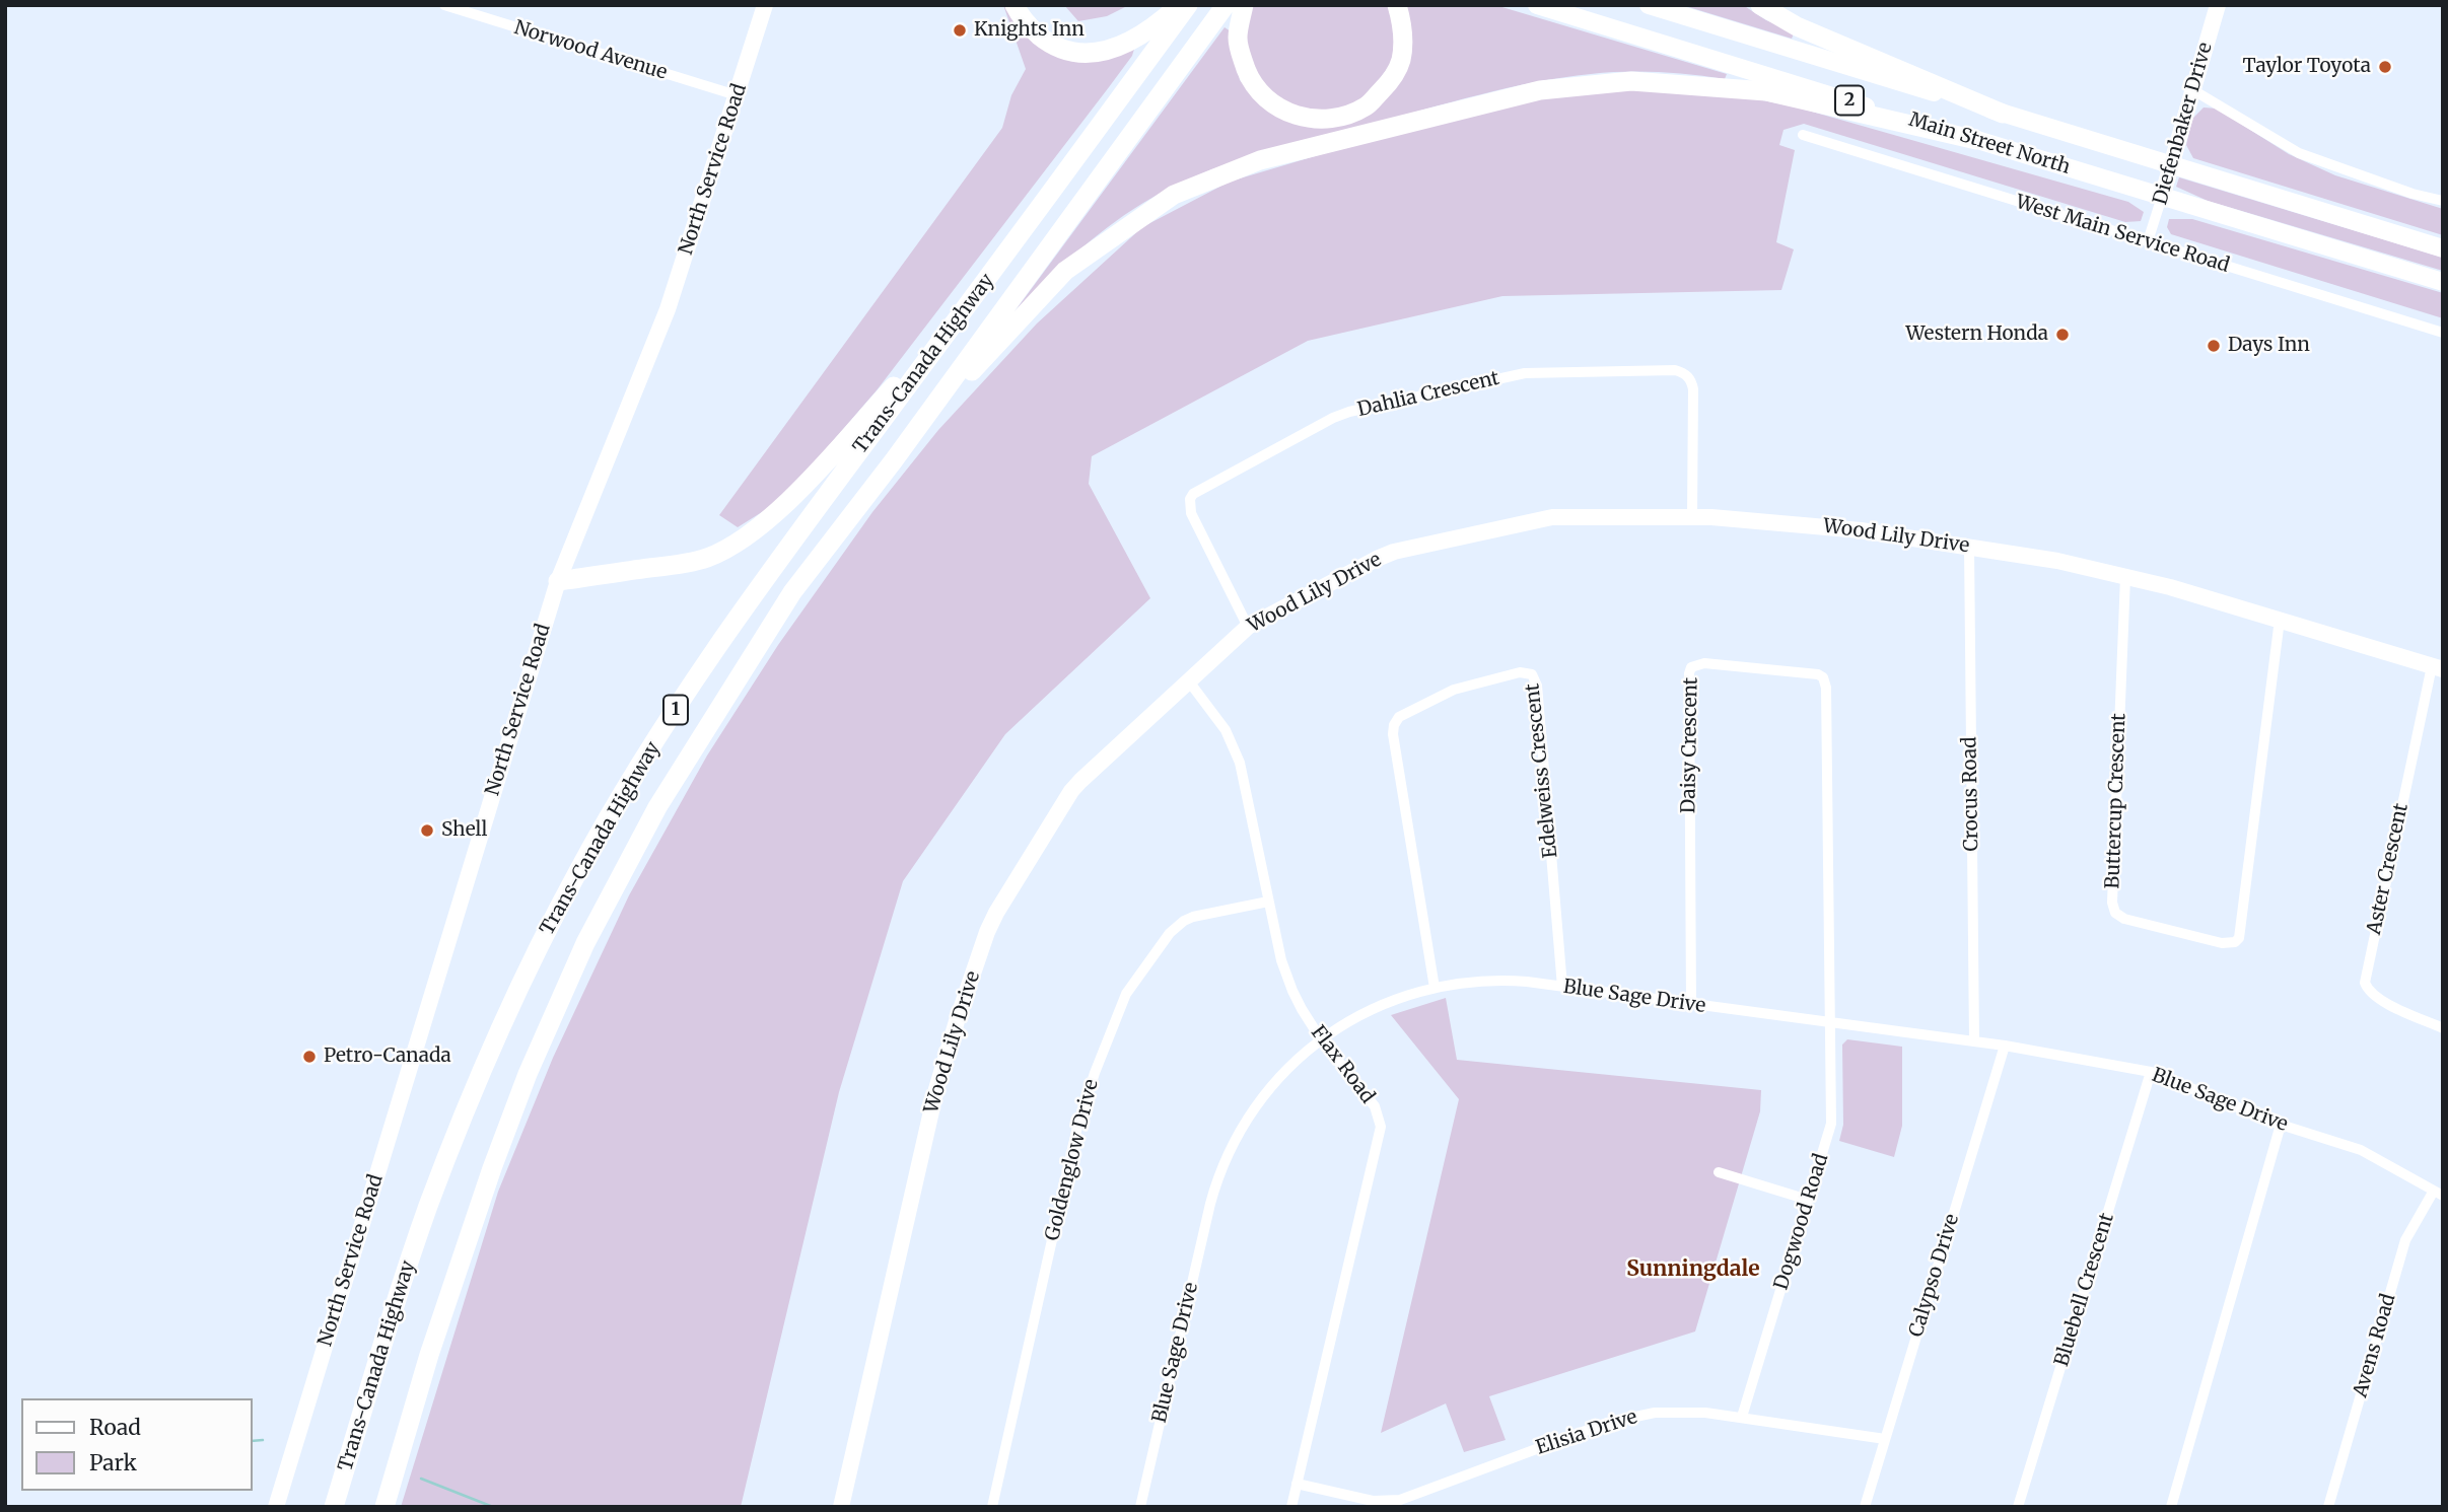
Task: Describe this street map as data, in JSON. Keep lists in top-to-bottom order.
{
  "streets": {
    "highway": ["Trans-Canada Highway", "1"],
    "main road": ["2", "Main Street North"],
    "street": [
      "Norwood Avenue",
      "Diefenbaker Drive",
      "North Service Road",
      "West Main Service Road",
      "Dahlia Crescent",
      "Wood Lily Drive",
      "Daisy Crescent",
      "Edelweiss Crescent",
      "Crocus Road",
      "Buttercup Crescent",
      "Aster Crescent",
      "Blue Sage Drive",
      "Flax Road",
      "Goldenglow Drive",
      "Dogwood Road",
      "Calypso Drive",
      "Bluebell Crescent",
      "Avens Road",
      "Elisia Drive"
    ]
  },
  "crossings": [
    ["Norwood Avenue", "North Service Road"],
    ["Diefenbaker Drive", "Main Street North"],
    ["Diefenbaker Drive", "West Main Service Road"],
    ["Dahlia Crescent", "Wood Lily Drive"],
    ["Wood Lily Drive", "Crocus Road"],
    ["Wood Lily Drive", "Buttercup Crescent"],
    ["Wood Lily Drive", "Aster Crescent"],
    ["Wood Lily Drive", "Flax Road"],
    ["Daisy Crescent", "Blue Sage Drive"],
    ["Daisy Crescent", "Dogwood Road"],
    ["Edelweiss Crescent", "Blue Sage Drive"],
    ["Crocus Road", "Blue Sage Drive"],
    ["Blue Sage Drive", "Flax Road"],
    ["Blue Sage Drive", "Dogwood Road"],
    ["Blue Sage Drive", "Calypso Drive"],
    ["Blue Sage Drive", "Bluebell Crescent"],
    ["Blue Sage Drive", "Avens Road"],
    ["Flax Road", "Goldenglow Drive"],
    ["Flax Road", "Elisia Drive"],
    ["Dogwood Road", "Elisia Drive"],
    ["Calypso Drive", "Elisia Drive"]
  ],
  "districts": ["Sunningdale"],
  "places": [
    "Knights Inn",
    "Taylor Toyota",
    "Western Honda",
    "Days Inn",
    "Shell",
    "Petro-Canada"
  ],
  "legend": ["Road", "Park"]
}
